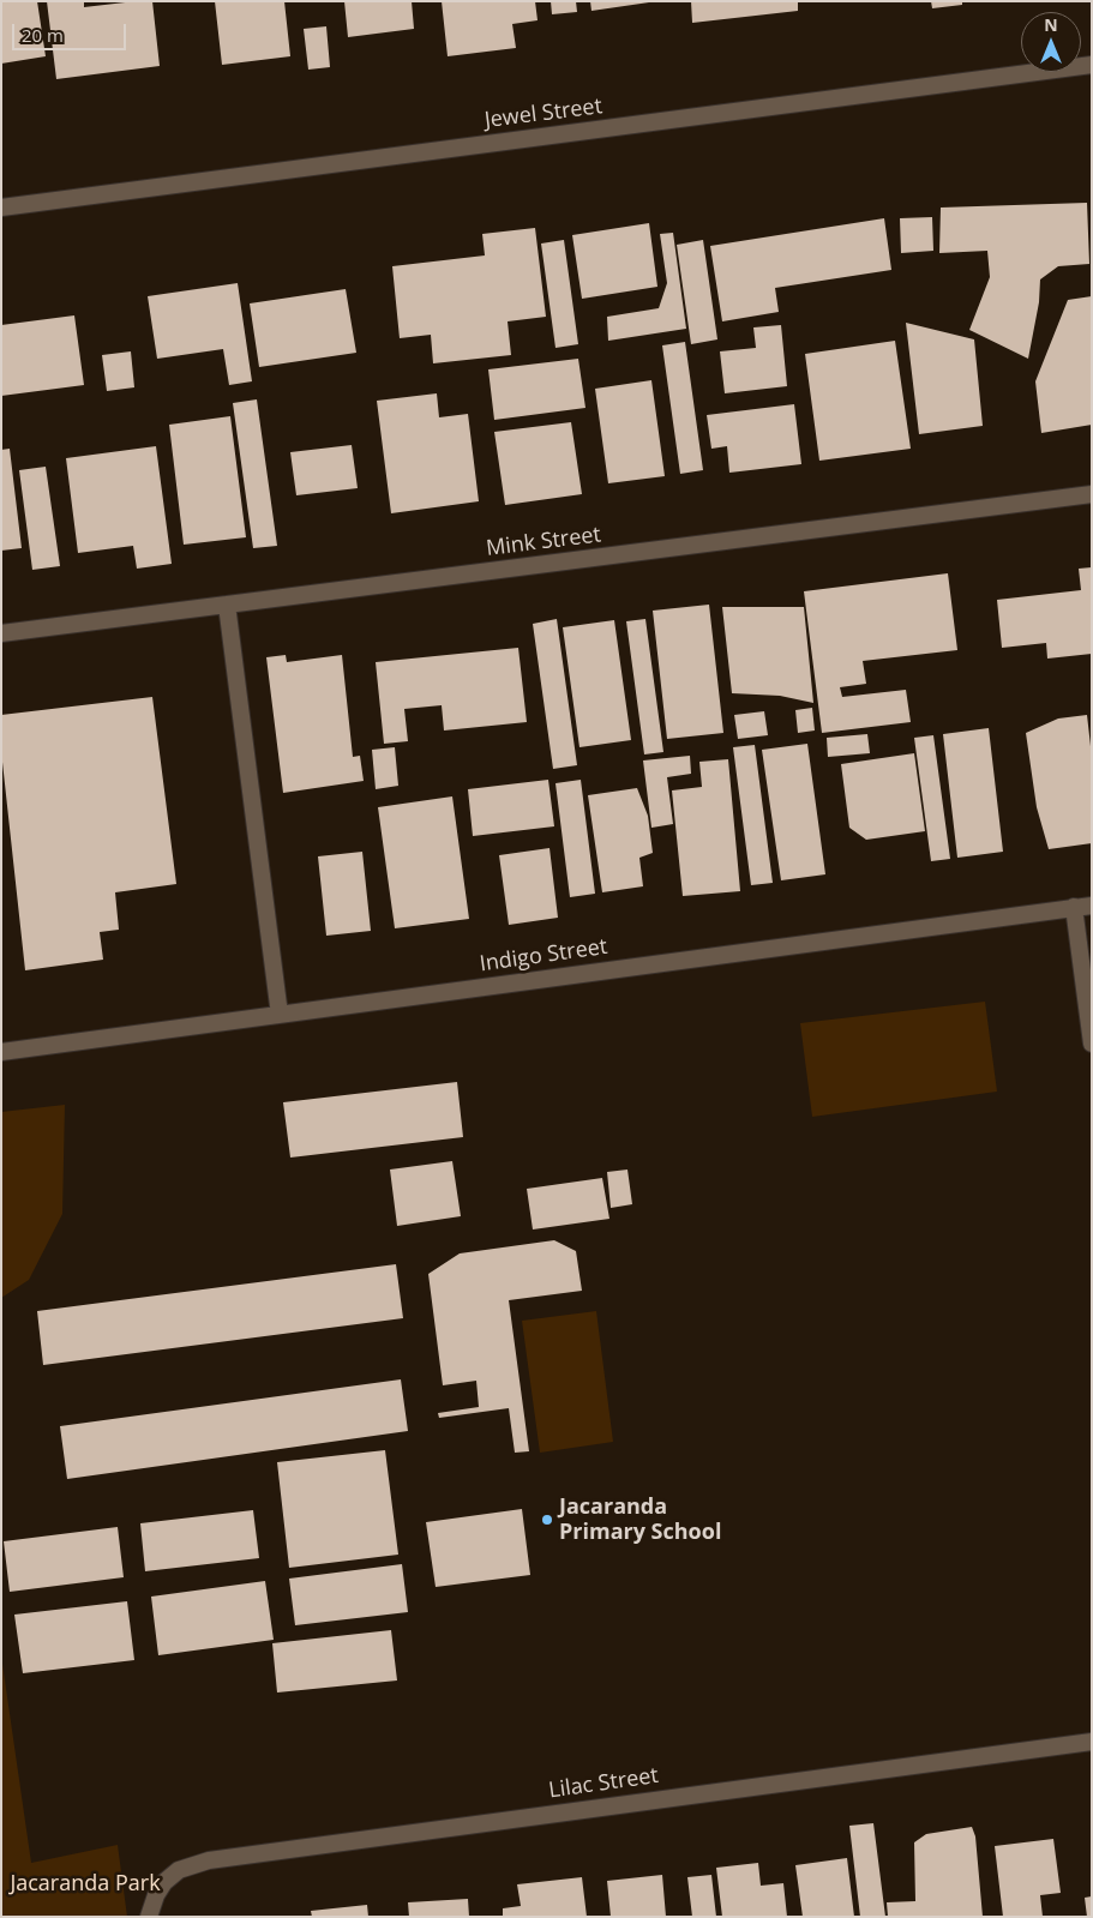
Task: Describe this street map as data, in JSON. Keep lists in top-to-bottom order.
{
  "streets": {
    "street": [
      "Jewel Street",
      "Mink Street",
      "Indigo Street",
      "Lilac Street"
    ]
  },
  "parks": ["Jacaranda Park"],
  "places": ["Jacaranda Primary School"],
  "scale_bar": "20 m",
  "north": "top"
}
